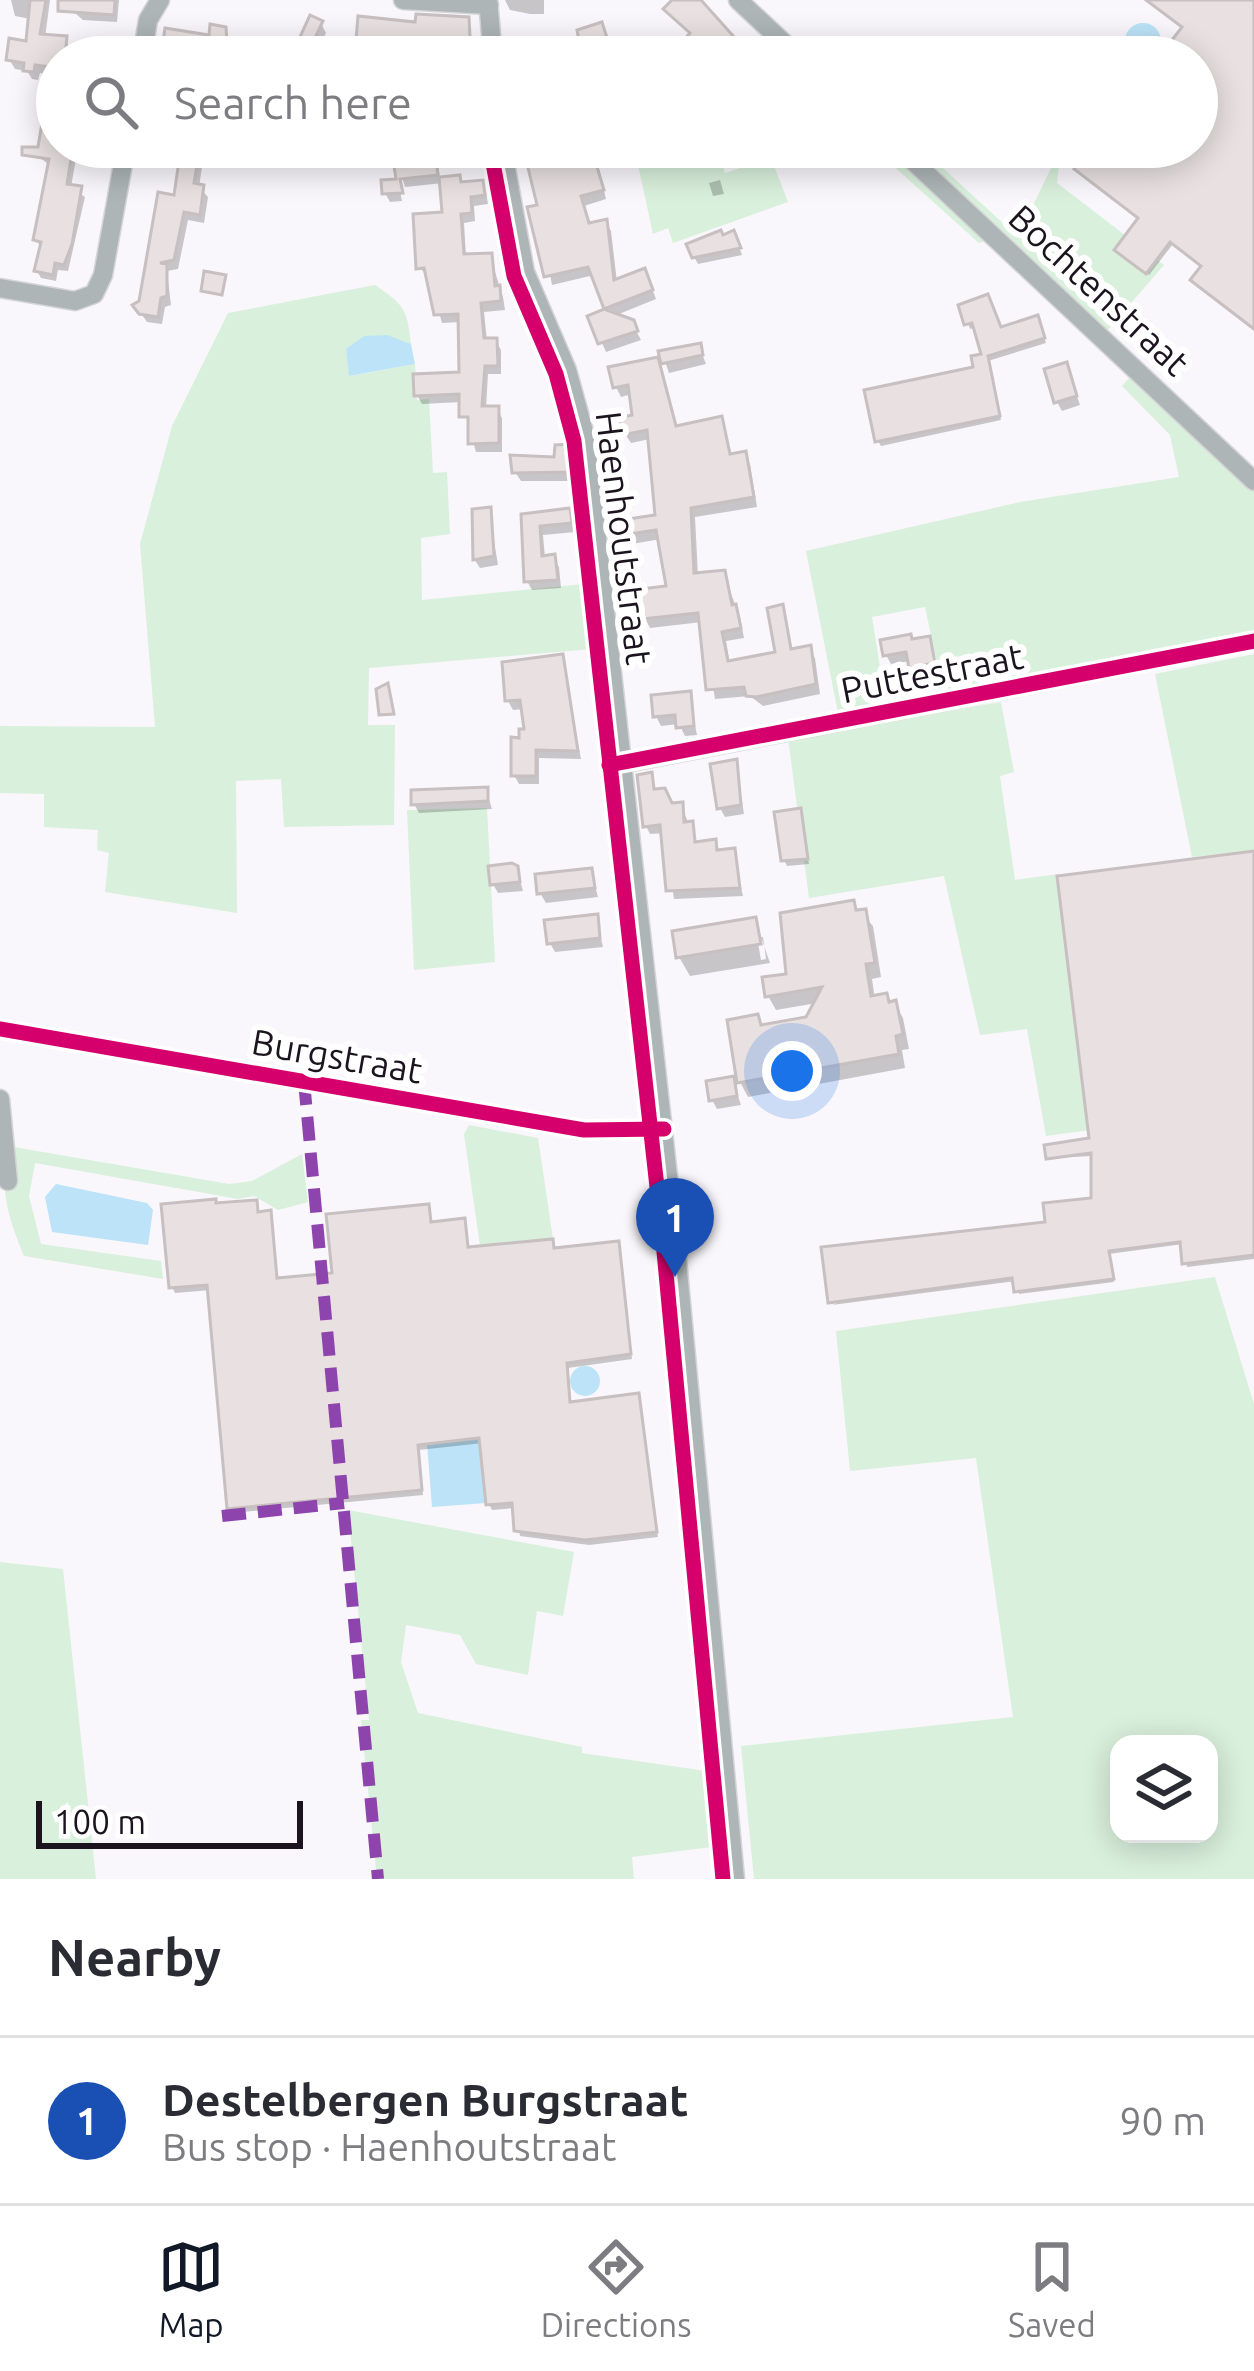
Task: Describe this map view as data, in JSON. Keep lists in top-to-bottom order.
{
  "streets": {
    "street": [
      "Bochtenstraat",
      "Haenhoutstraat",
      "Puttestraat",
      "Burgstraat"
    ]
  },
  "crossings": [
    ["Haenhoutstraat", "Puttestraat"],
    ["Haenhoutstraat", "Burgstraat"]
  ],
  "scale_bar": "100 m",
  "page": {
    "search": "Search here",
    "pins": "1",
    "scale": "100 m",
    "heading": "Nearby",
    "list": [
      {
        "mark": "1",
        "name": "Destelbergen Burgstraat",
        "note": "Bus stop · Haenhoutstraat",
        "value": "90 m"
      }
    ],
    "nav": ["Map", "Directions", "Saved"]
  }
}
